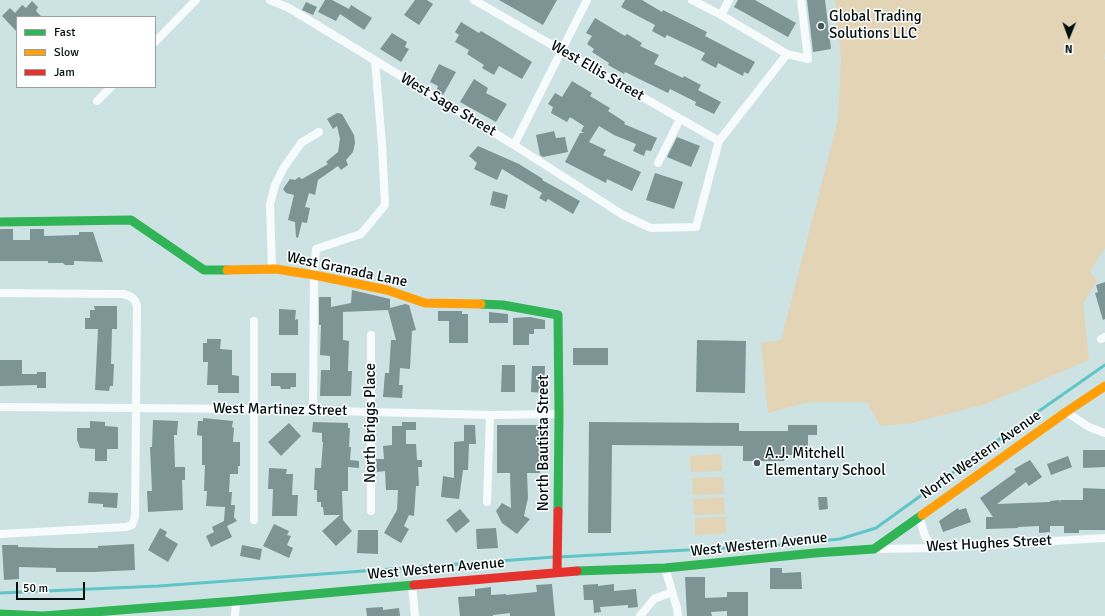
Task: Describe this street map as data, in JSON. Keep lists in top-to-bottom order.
{
  "streets": {
    "street": [
      "West Ellis Street",
      "West Sage Street",
      "West Granada Lane",
      "West Martinez Street",
      "North Briggs Place",
      "North Bautista Street",
      "North Western Avenue",
      "West Hughes Street",
      "West Western Avenue"
    ]
  },
  "crossings": [
    ["West Ellis Street", "West Sage Street"],
    ["West Granada Lane", "North Bautista Street"],
    ["West Martinez Street", "North Briggs Place"],
    ["West Martinez Street", "North Bautista Street"],
    ["North Bautista Street", "West Western Avenue"],
    ["North Western Avenue", "West Hughes Street"],
    ["North Western Avenue", "West Western Avenue"],
    ["West Hughes Street", "West Western Avenue"]
  ],
  "places": ["Global Trading Solutions LLC", "A.J. Mitchell Elementary School"],
  "legend": ["Fast", "Slow", "Jam"],
  "scale_bar": "50 m",
  "north": "bottom"
}
